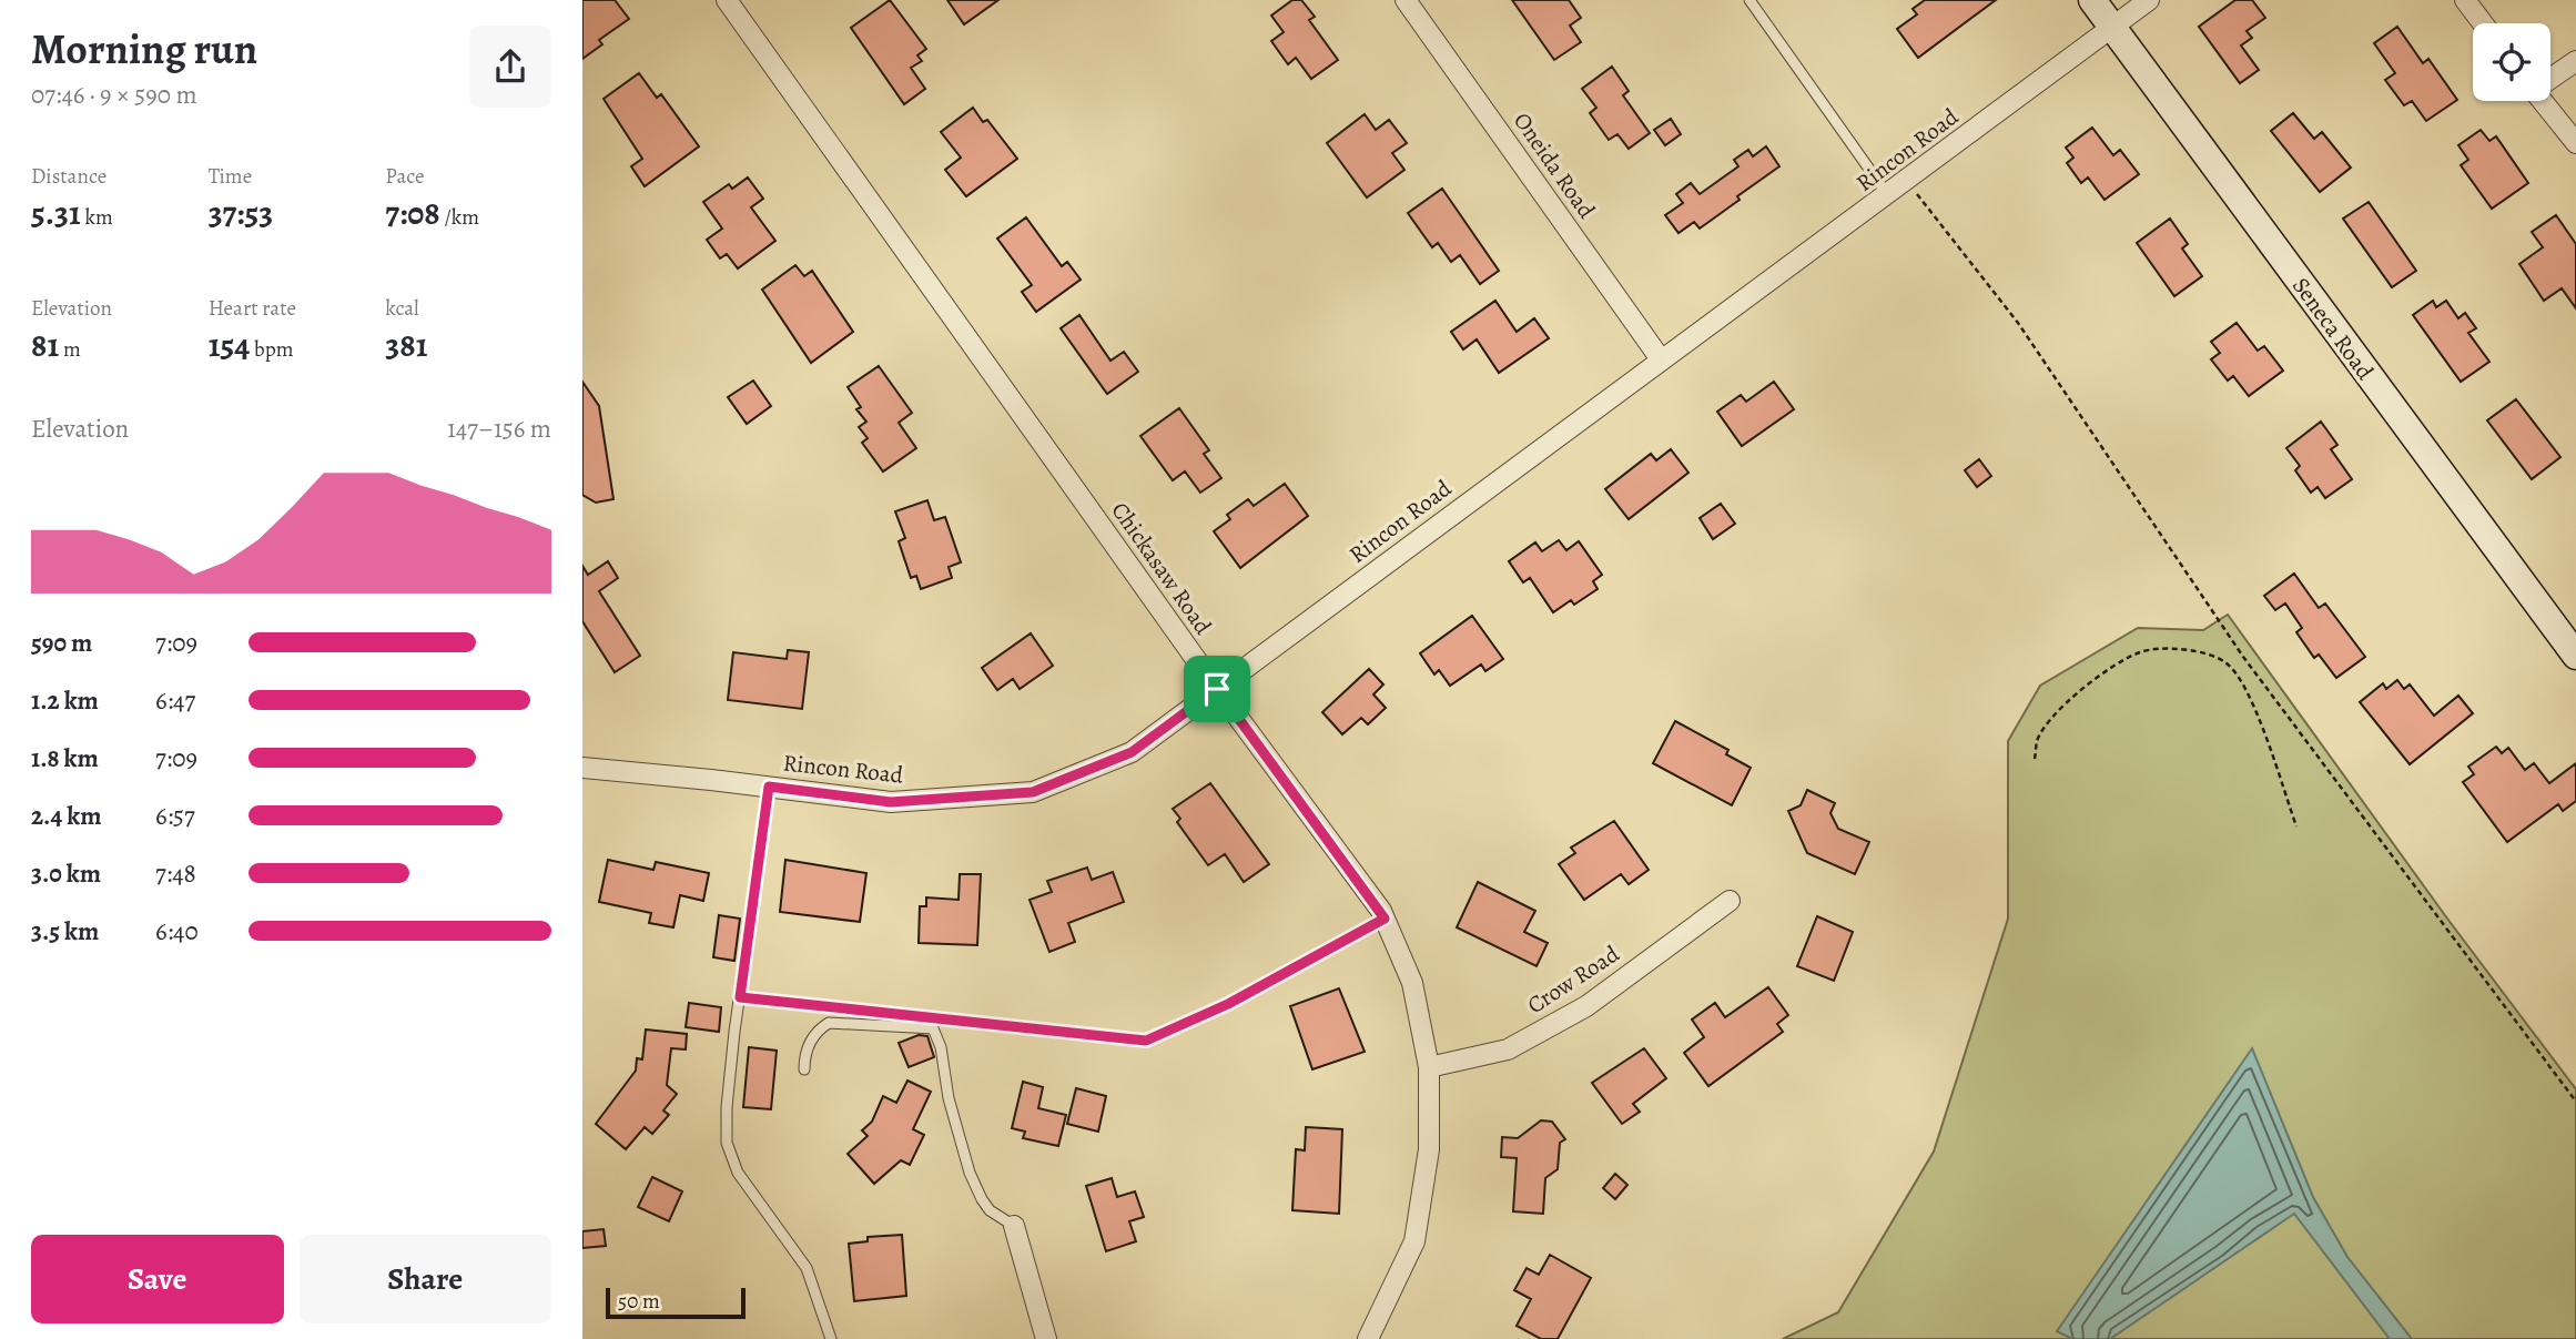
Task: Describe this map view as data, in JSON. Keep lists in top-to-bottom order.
{
  "streets": {
    "street": [
      "Rincon Road",
      "Oneida Road",
      "Seneca Road",
      "Chickasaw Road",
      "Crow Road"
    ]
  },
  "crossings": [
    ["Rincon Road", "Oneida Road"],
    ["Rincon Road", "Seneca Road"],
    ["Rincon Road", "Chickasaw Road"],
    ["Chickasaw Road", "Crow Road"]
  ],
  "scale_bar": "50 m",
  "page": {
    "heading": ["Morning run", "07:46 · 9 × 590 m"],
    "stats": [
      ["Distance", "5.31 km"],
      ["Time", "37:53"],
      ["Pace", "7:08 /km"],
      ["Elevation", "81 m"],
      ["Heart rate", "154 bpm"],
      ["kcal", "381"]
    ],
    "chart": ["Elevation", "147–156 m"],
    "list": [
      {
        "name": "590 m",
        "note": "7:09"
      },
      {
        "name": "1.2 km",
        "note": "6:47"
      },
      {
        "name": "1.8 km",
        "note": "7:09"
      },
      {
        "name": "2.4 km",
        "note": "6:57"
      },
      {
        "name": "3.0 km",
        "note": "7:48"
      },
      {
        "name": "3.5 km",
        "note": "6:40"
      }
    ],
    "buttons": ["Save", "Share"],
    "scale": "50 m"
  }
}
